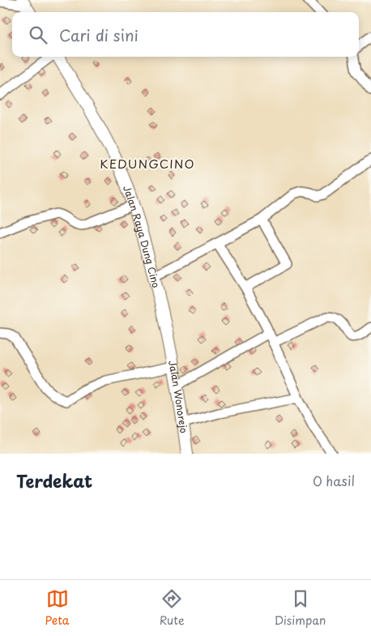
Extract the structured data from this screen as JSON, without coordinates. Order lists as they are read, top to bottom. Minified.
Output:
{"streets":{"street":["Jalan Raya Dung Cino","Jalan Wonorejo"]},"crossings":[["Jalan Raya Dung Cino","Jalan Wonorejo"]],"districts":["KEDUNGCINO"],"page":{"search":"Cari di sini","heading":["Terdekat","0 hasil"],"nav":["Peta","Rute","Disimpan"]}}
